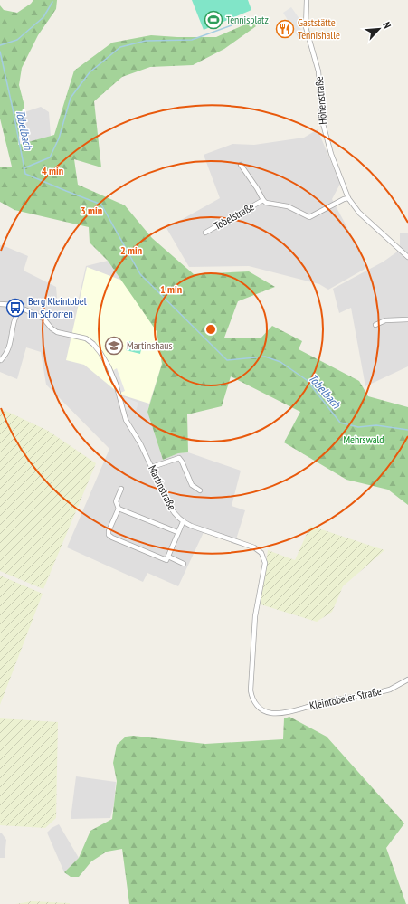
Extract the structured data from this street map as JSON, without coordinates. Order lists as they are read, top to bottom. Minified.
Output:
{"streets":{"street":["Höhenstraße","Tobelstraße","Martinstraße","Kleintobeler Straße"]},"crossings":[["Martinstraße","Kleintobeler Straße"]],"water":["Tobelbach"],"parks":["Mehrswald"],"places":{"sports":["Tennisplatz"],"restaurant":["Gaststätte Tennishalle"],"bus stop":["Berg Kleintobel Im Schorren"],"school or university":["Martinshaus"]},"north":"top right","rings":["4 min","3 min","2 min","1 min"]}
